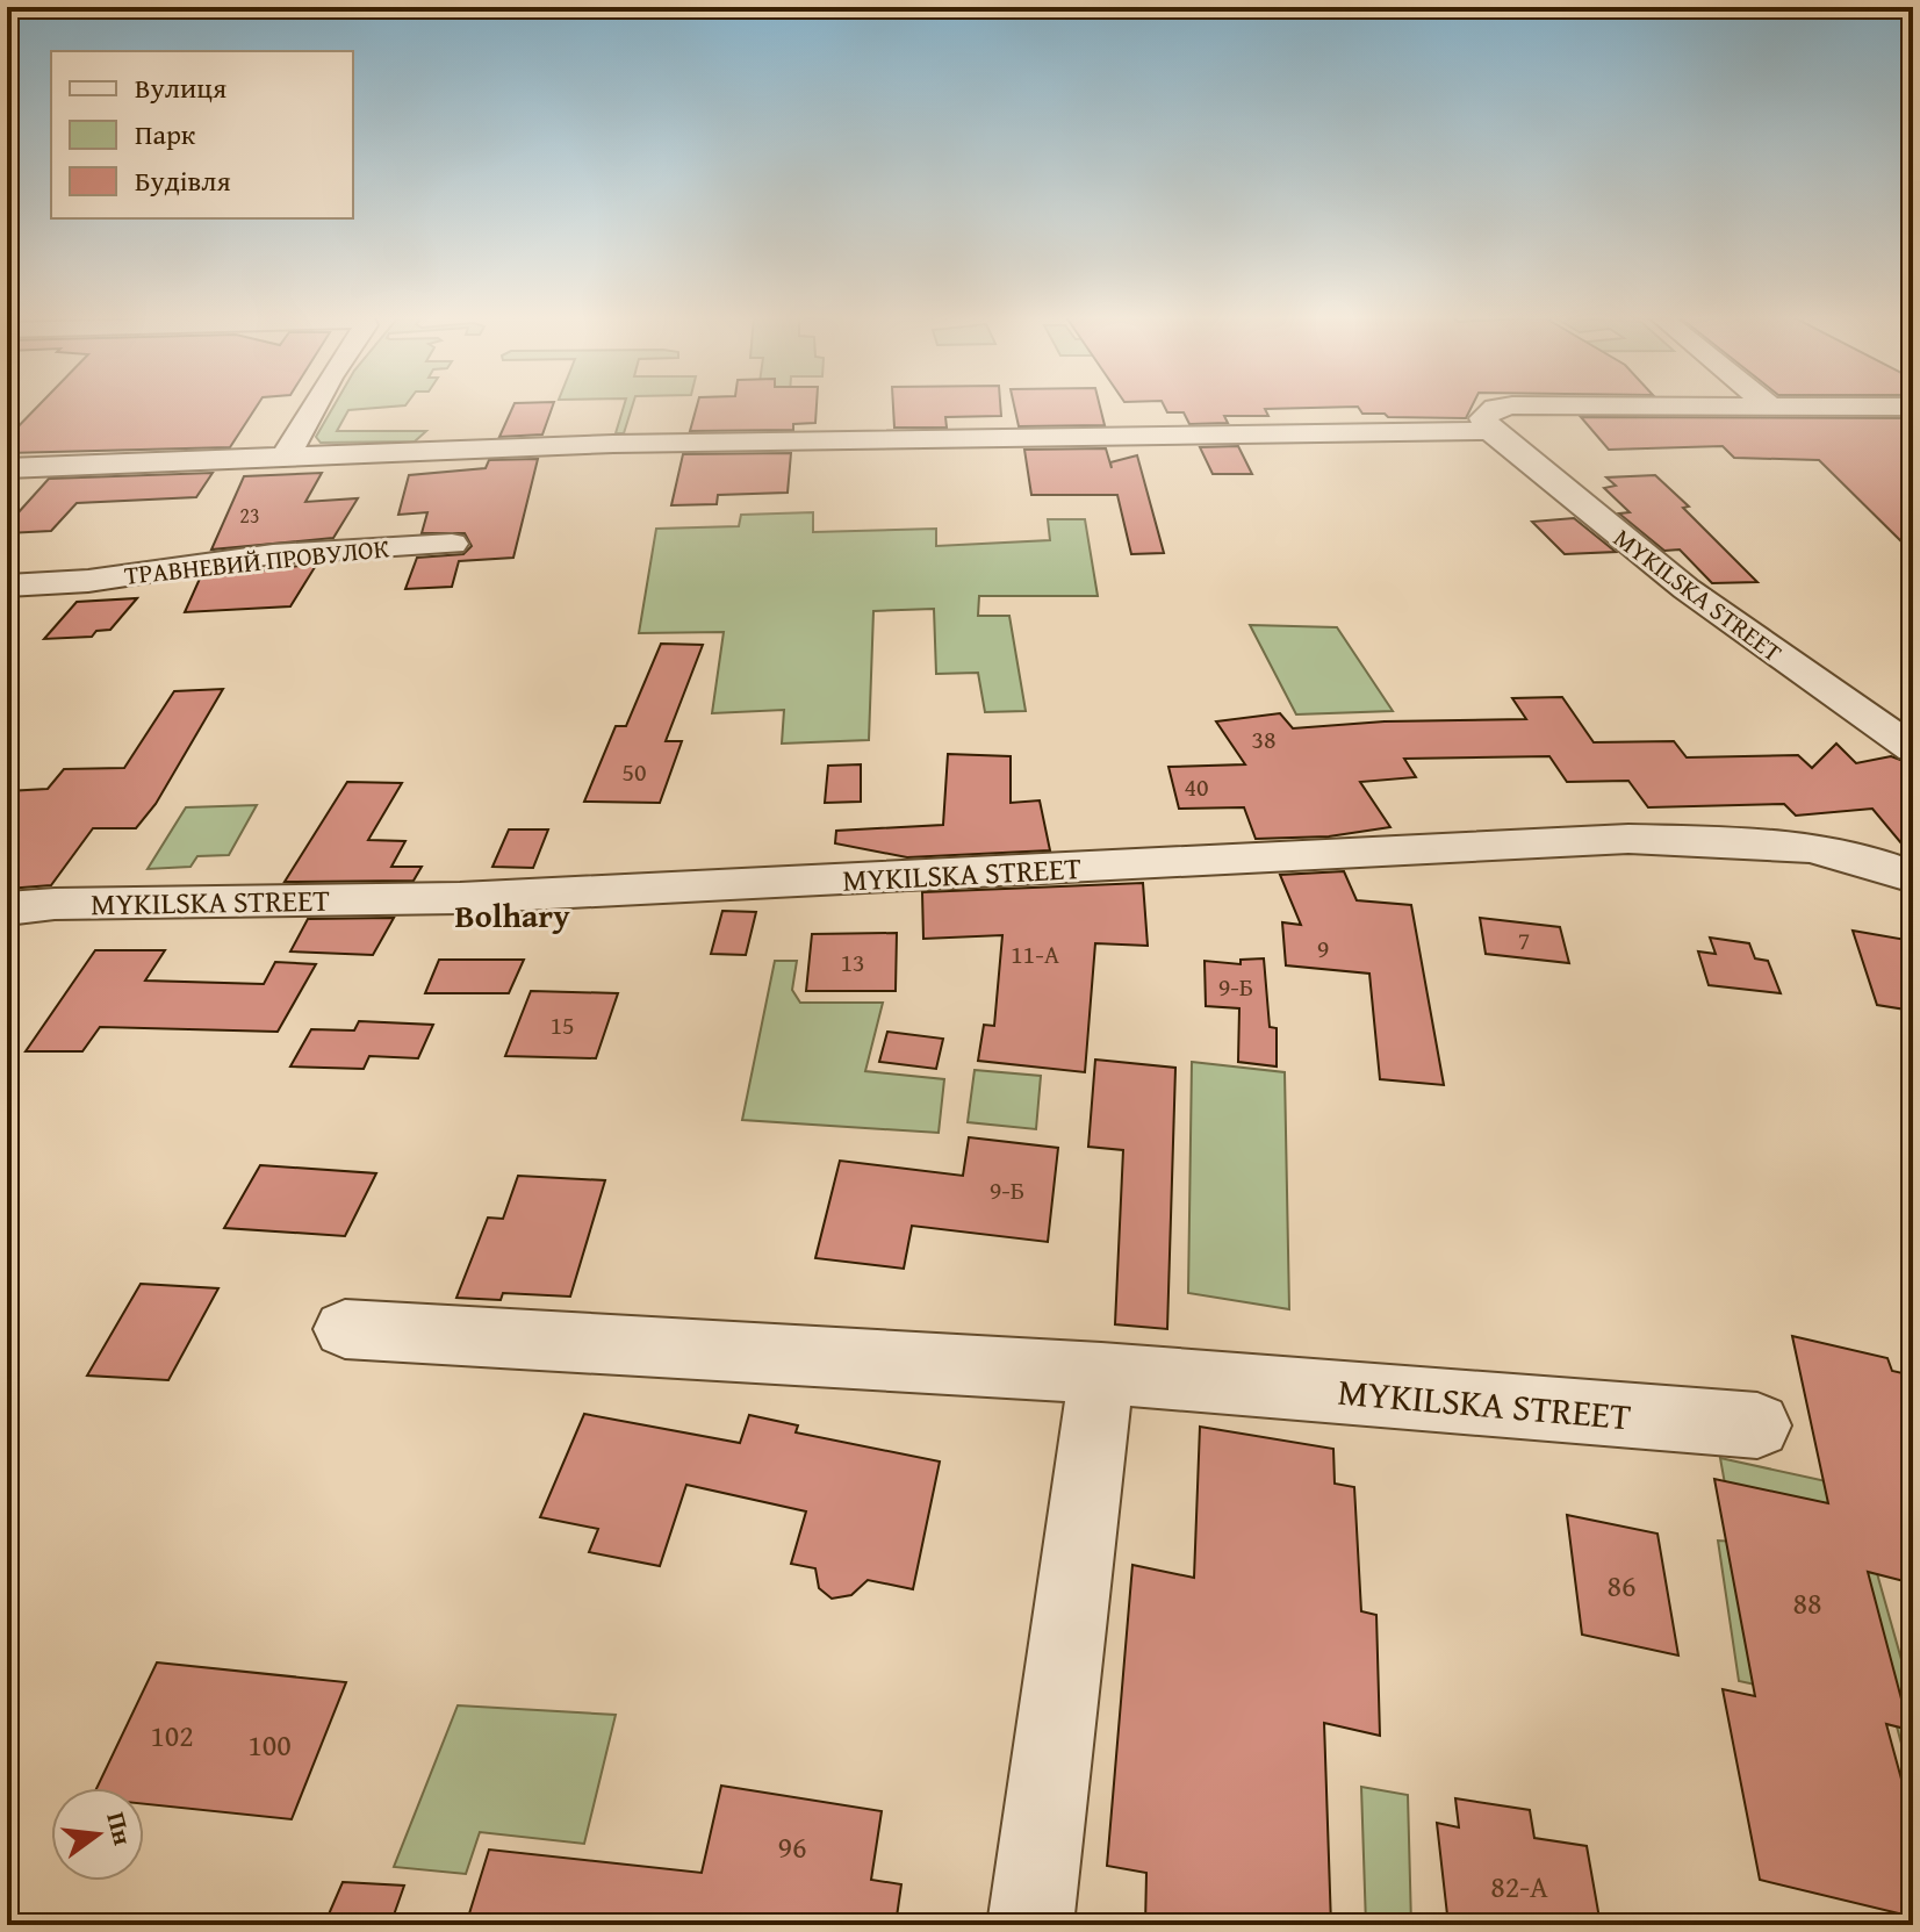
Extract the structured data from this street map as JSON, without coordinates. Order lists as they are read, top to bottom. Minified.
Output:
{"streets":{"street":["ТРАВНЕВИЙ ПРОВУЛОК","MYKILSKA STREET"]},"districts":["Bolhary"],"house_numbers":["23","38","50","40","7","9","11-А","13","9-Б","15","9-Б","86","88","102","100","96","82-А"],"legend":["Вулиця","Парк","Будівля"],"north":"right"}
